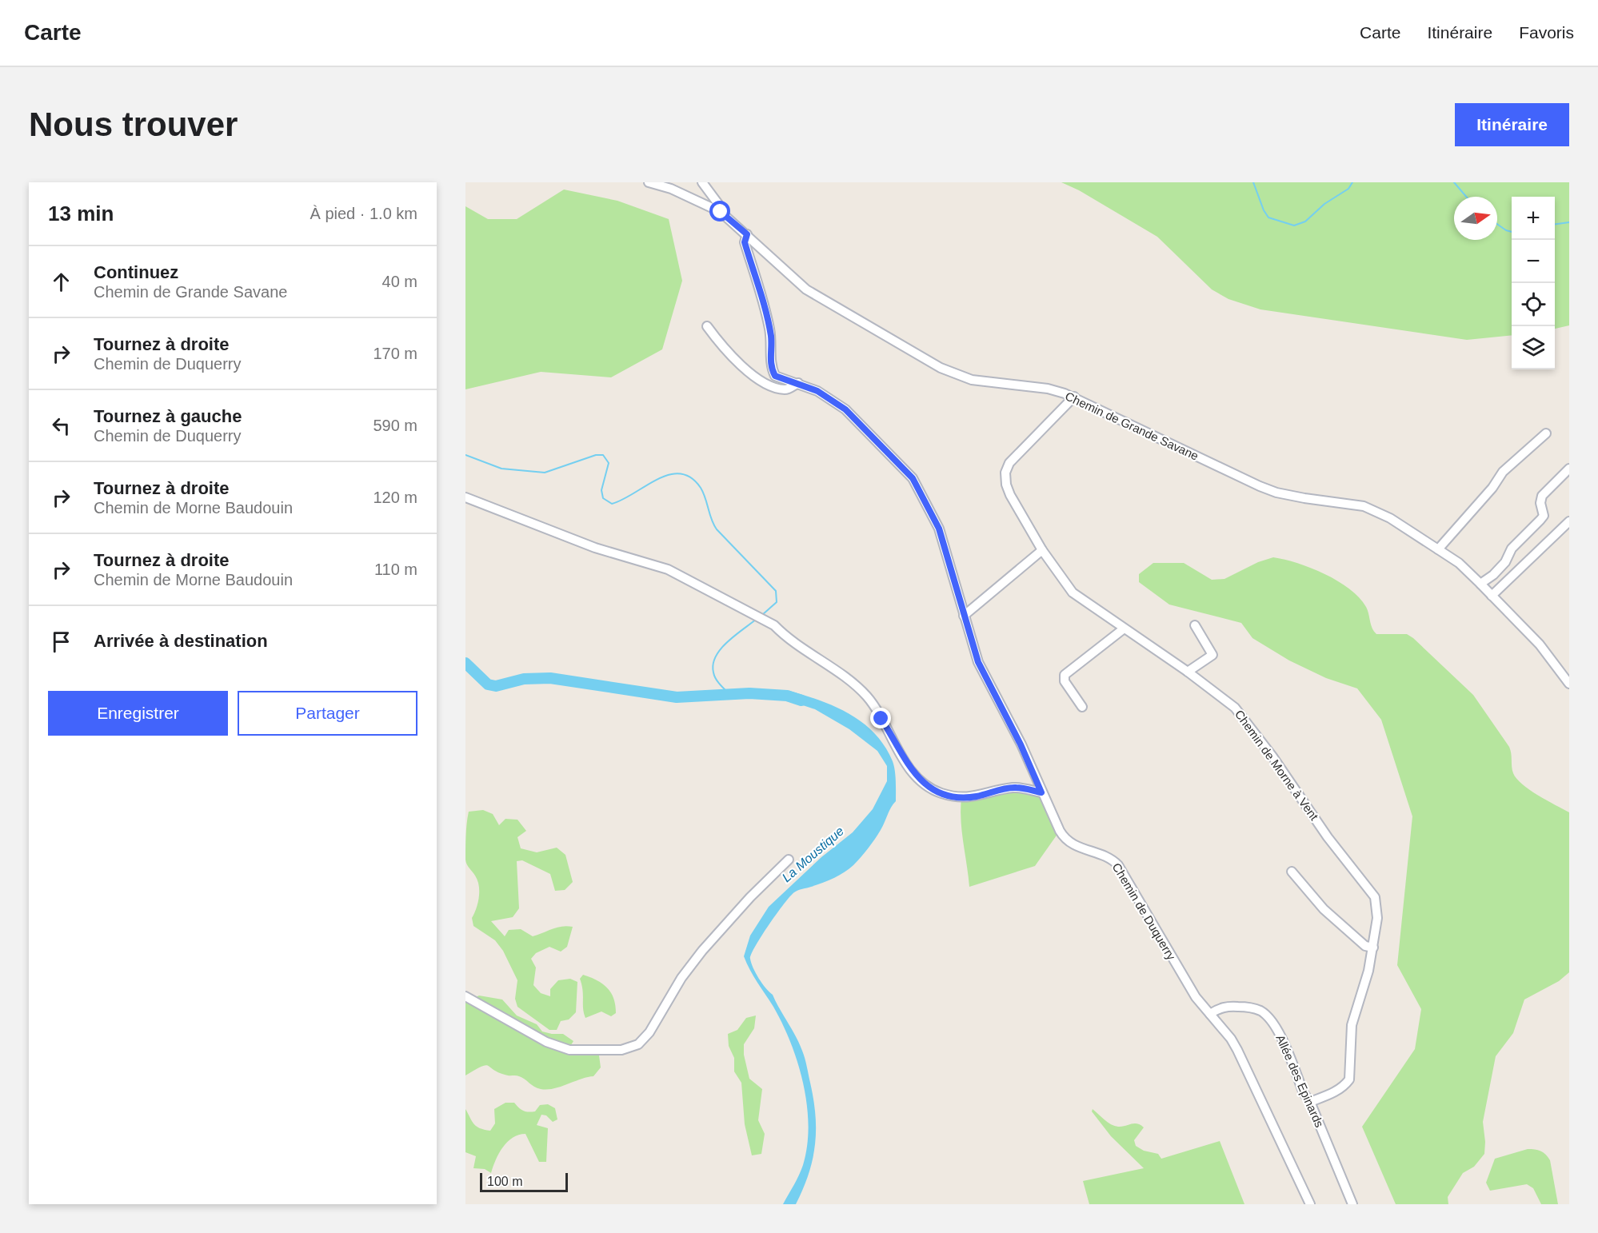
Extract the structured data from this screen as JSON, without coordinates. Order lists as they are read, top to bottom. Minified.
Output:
{"streets":{"street":["Chemin de Grande Savane","Chemin de Morne à Vent","Chemin de Duquerry","Allée des Epinards"]},"crossings":[["Chemin de Grande Savane","Chemin de Morne à Vent"],["Chemin de Grande Savane","Chemin de Duquerry"],["Chemin de Morne à Vent","Allée des Epinards"],["Chemin de Duquerry","Allée des Epinards"]],"water":["La Moustique"],"scale_bar":"100 m","north":"right","page":{"header":"Carte","nav":["Carte","Itinéraire","Favoris"],"buttons":["Itinéraire",["Enregistrer","Partager"]],"title":"Nous trouver","heading":["13 min","À pied · 1.0 km"],"map_buttons":["+","−"],"list":[["Continuez","Chemin de Grande Savane","40 m"],["Tournez à droite","Chemin de Duquerry","170 m"],["Tournez à gauche","Chemin de Duquerry","590 m"],["Tournez à droite","Chemin de Morne Baudouin","120 m"],["Tournez à droite","Chemin de Morne Baudouin","110 m"],"Arrivée à destination"],"scale":"100 m"}}
